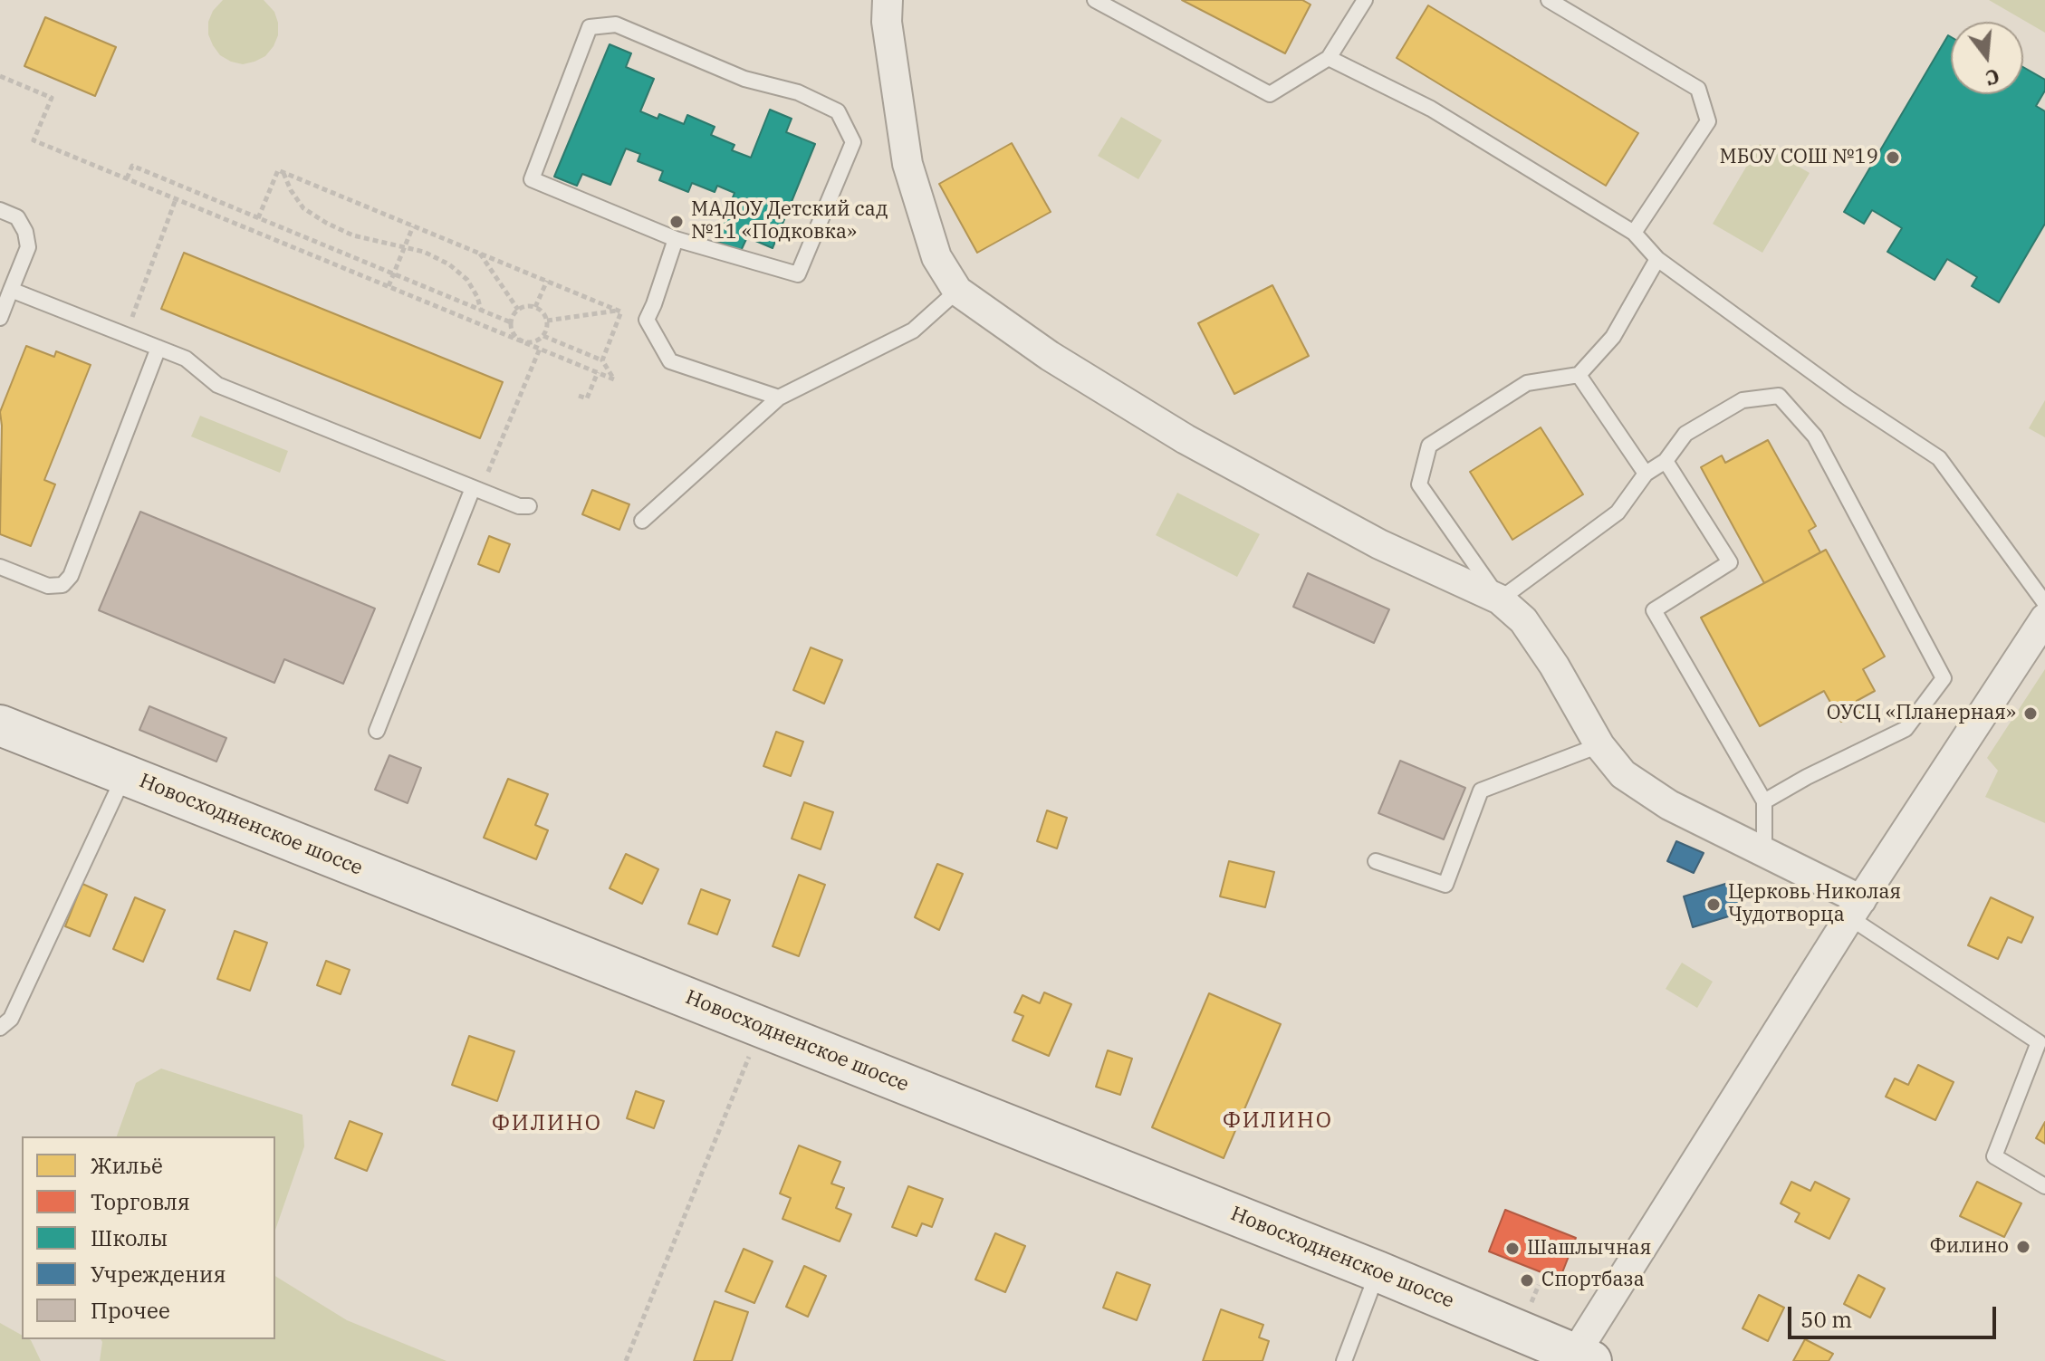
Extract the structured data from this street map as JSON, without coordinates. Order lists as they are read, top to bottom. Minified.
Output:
{"streets":{"main road":["Новосходненское шоссе"]},"districts":["ФИЛИНО","ФИЛИНО"],"places":["МБОУ СОШ №19","МАДОУ Детский сад №11 «Подковка»","ОУСЦ «Планерная»","Церковь Николая Чудотворца","Филино","Шашлычная","Спортбаза"],"legend":["Жильё","Торговля","Школы","Учреждения","Прочее"],"scale_bar":"50 m","north":"bottom"}
